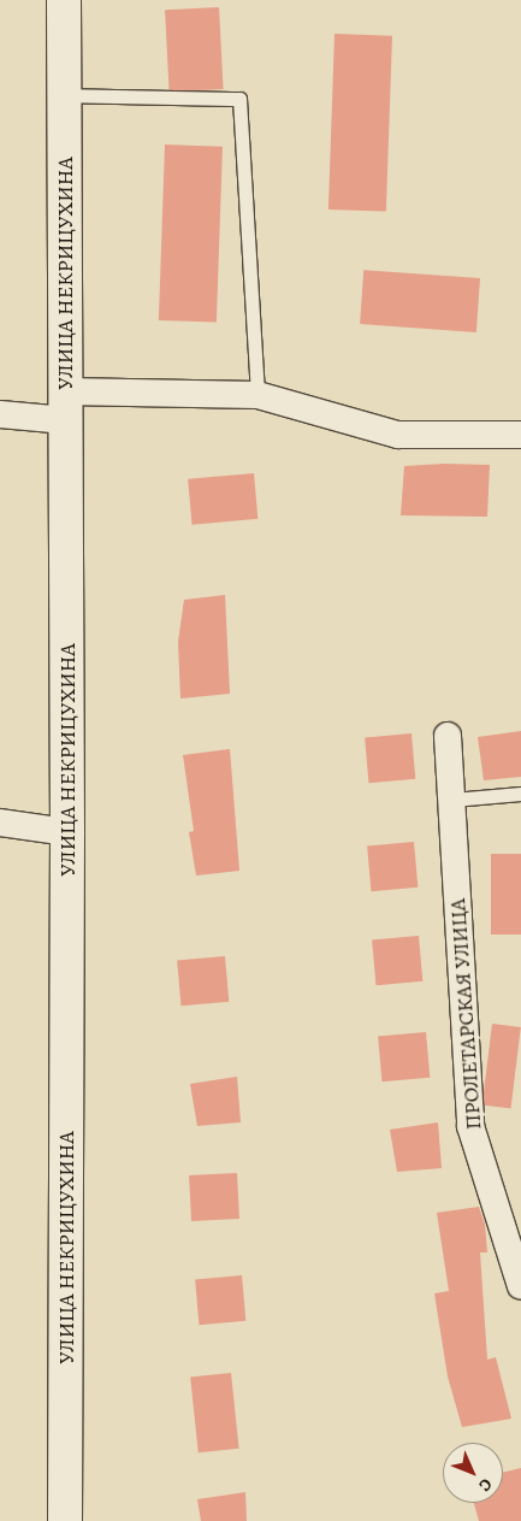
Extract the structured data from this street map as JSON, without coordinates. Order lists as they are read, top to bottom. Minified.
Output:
{"streets":{"street":["УЛИЦА НЕКРИЦУХИНА","ПРОЛЕТАРСКАЯ УЛИЦА"]},"north":"bottom right"}
